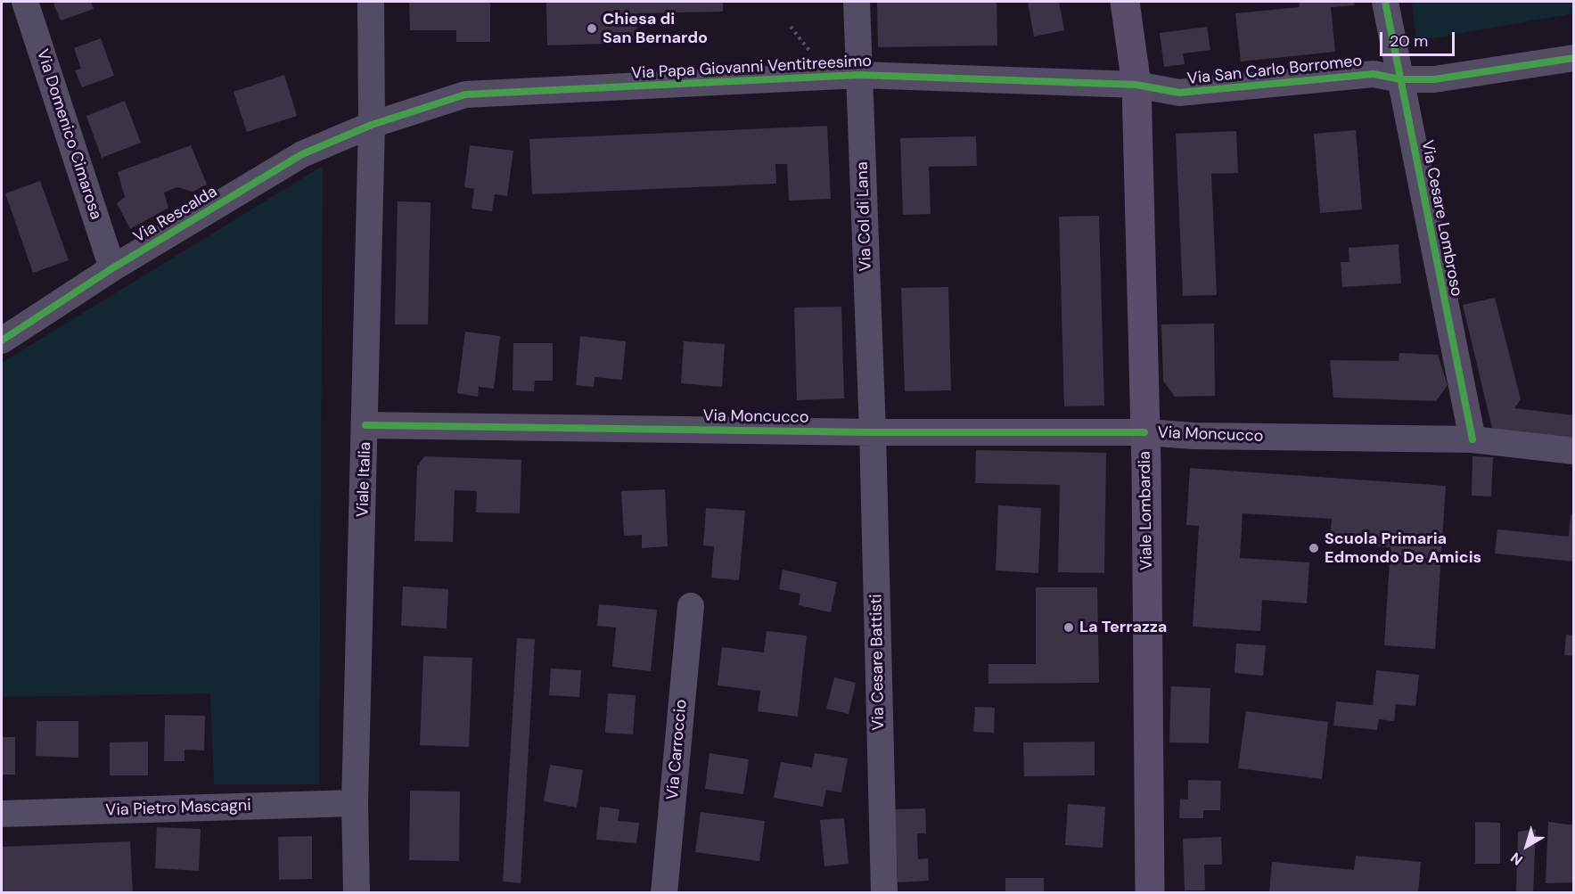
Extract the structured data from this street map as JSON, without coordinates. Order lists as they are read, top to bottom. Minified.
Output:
{"streets":{"street":["Via Papa Giovanni Ventitreesimo","Via San Carlo Borromeo","Via Domenico Cimarosa","Via Rescalda","Via Col di Lana","Via Cesare Lombroso","Via Moncucco","Viale Italia","Viale Lombardia","Via Cesare Battisti","Via Carroccio","Via Pietro Mascagni"]},"crossings":[["Via Papa Giovanni Ventitreesimo","Via San Carlo Borromeo"],["Via Papa Giovanni Ventitreesimo","Via Rescalda"],["Via Papa Giovanni Ventitreesimo","Via Col di Lana"],["Via Papa Giovanni Ventitreesimo","Viale Italia"],["Via Papa Giovanni Ventitreesimo","Viale Lombardia"],["Via San Carlo Borromeo","Via Cesare Lombroso"],["Via San Carlo Borromeo","Viale Lombardia"],["Via Domenico Cimarosa","Via Rescalda"],["Via Rescalda","Viale Italia"],["Via Col di Lana","Via Moncucco"],["Via Col di Lana","Via Cesare Battisti"],["Via Cesare Lombroso","Via Moncucco"],["Via Moncucco","Viale Italia"],["Via Moncucco","Viale Lombardia"],["Via Moncucco","Via Cesare Battisti"],["Viale Italia","Via Pietro Mascagni"]],"places":["Chiesa di San Bernardo","Scuola Primaria Edmondo De Amicis","La Terrazza"],"scale_bar":"20 m","north":"bottom left"}
